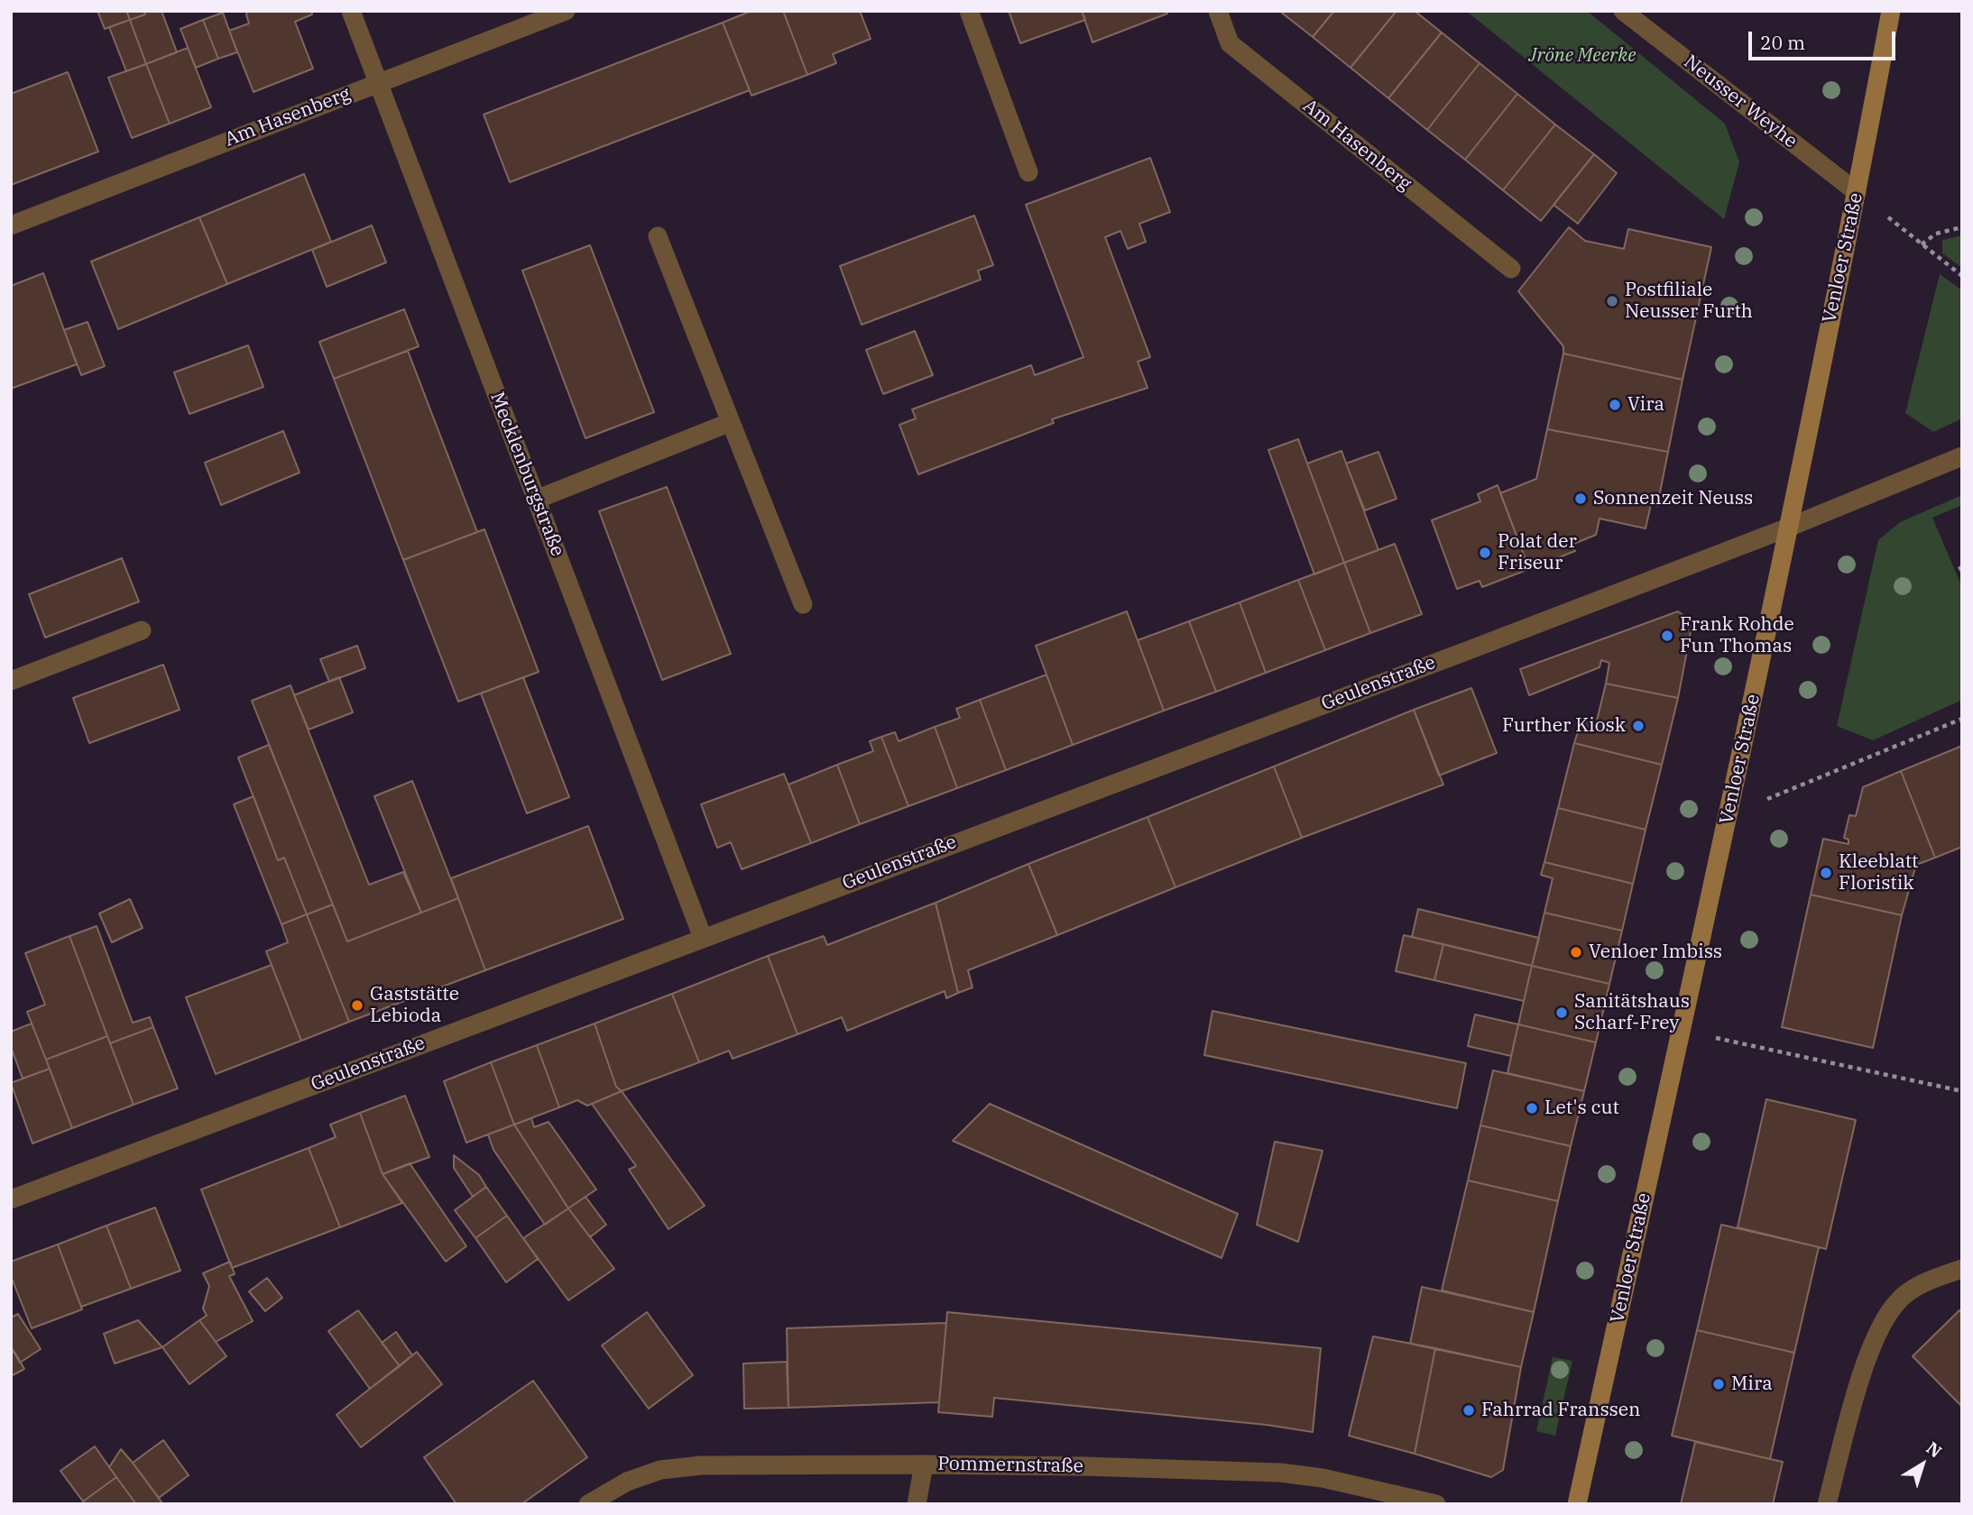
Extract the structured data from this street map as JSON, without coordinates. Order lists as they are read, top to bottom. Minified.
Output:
{"streets":{"main road":["Venloer Straße"],"street":["Neusser Weyhe","Am Hasenberg","Mecklenburgstraße","Geulenstraße","Pommernstraße"]},"crossings":[["Neusser Weyhe","Venloer Straße"],["Am Hasenberg","Mecklenburgstraße"],["Venloer Straße","Geulenstraße"],["Mecklenburgstraße","Geulenstraße"]],"parks":["Jröne Meerke"],"places":["Postfiliale Neusser Furth","Vira","Sonnenzeit Neuss","Polat der Friseur","Frank Rohde Fun Thomas","Further Kiosk","Kleeblatt Floristik","Venloer Imbiss","Gaststätte Lebioda","Sanitätshaus Scharf-Frey","Let's cut","Mira","Fahrrad Franssen"],"scale_bar":"20 m","north":"top right"}
